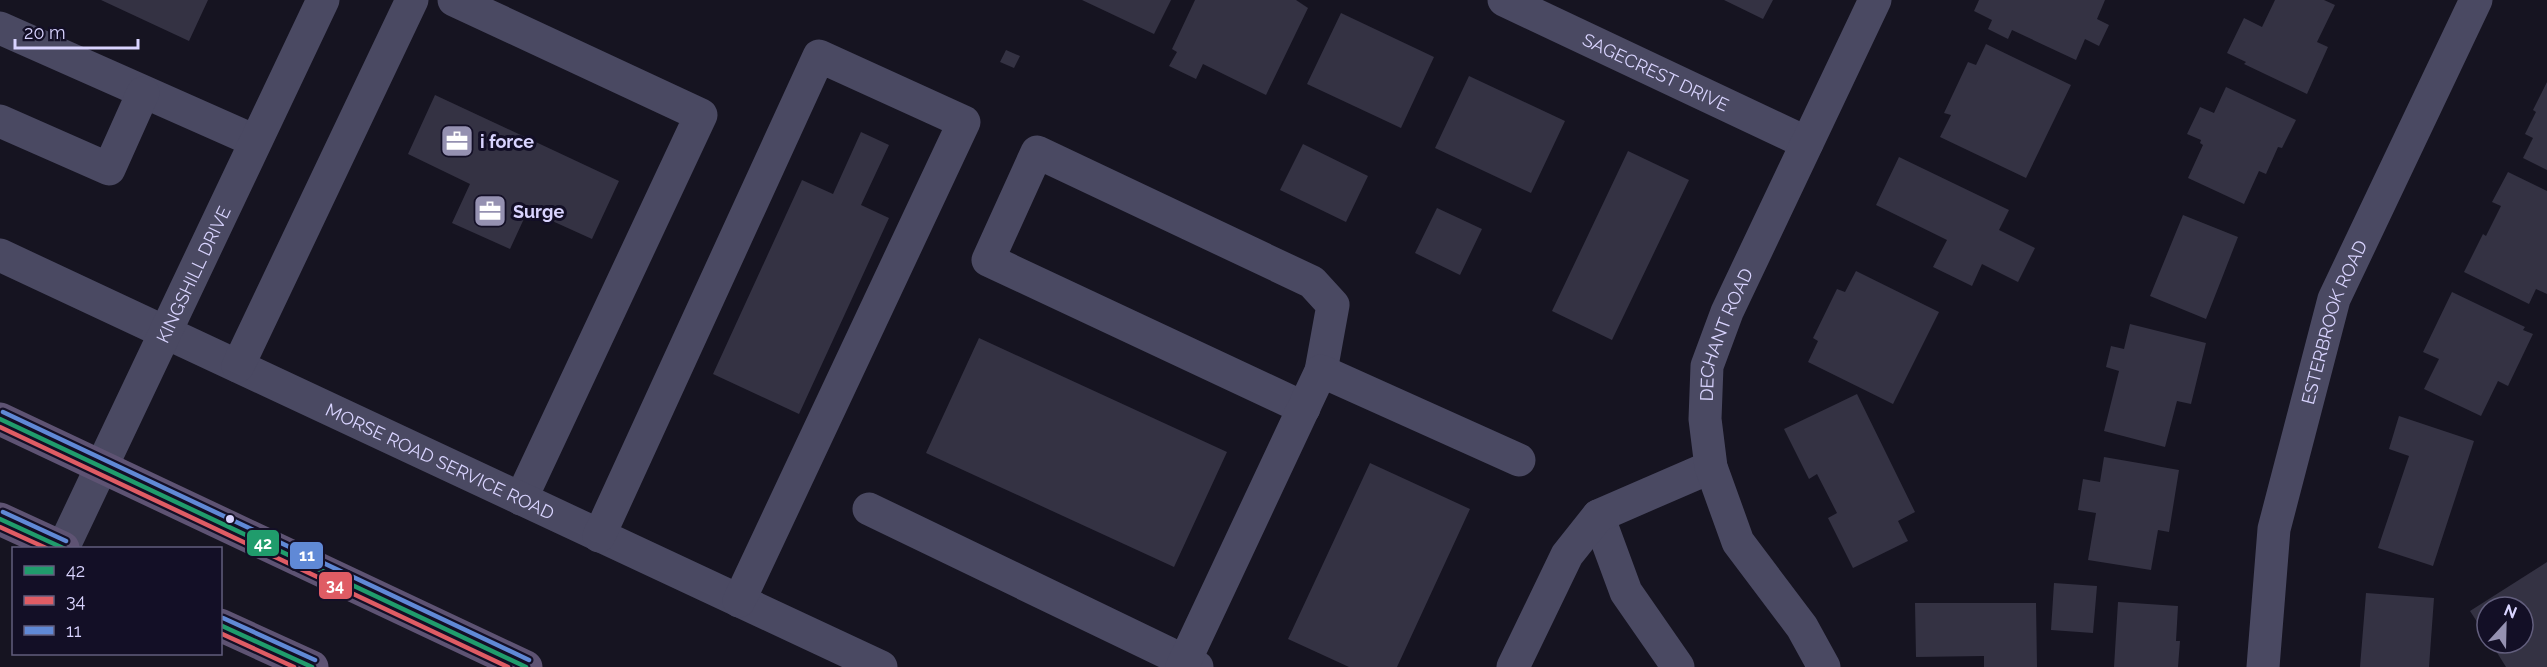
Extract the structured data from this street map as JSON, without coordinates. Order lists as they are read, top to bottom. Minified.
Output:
{"streets":{"street":["SAGECREST DRIVE","KINGSHILL DRIVE","ESTERBROOK ROAD","DECHANT ROAD","MORSE ROAD SERVICE ROAD"]},"crossings":[["SAGECREST DRIVE","DECHANT ROAD"],["KINGSHILL DRIVE","MORSE ROAD SERVICE ROAD"]],"places":{"office":["i force","Surge"]},"lines":["transit line 11","transit line 42","transit line 34"],"legend":["42","34","11"],"scale_bar":"20 m","north":"top"}
